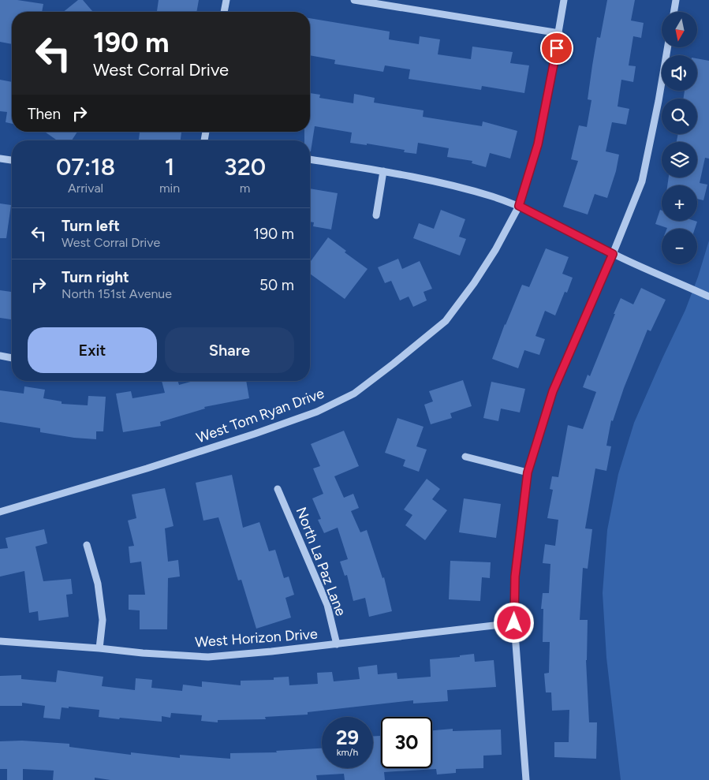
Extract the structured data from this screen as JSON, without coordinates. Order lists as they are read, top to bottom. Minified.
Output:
{"streets":{"street":["West Tom Ryan Drive","North La Paz Lane","West Horizon Drive"]},"crossings":[["North La Paz Lane","West Horizon Drive"]],"north":"bottom","page":{"map_buttons":["+","−"],"turn":["190 m","West Corral Drive"],"then":"Then","eta":["07:18","Arrival","1","min","320","m"],"list":[{"name":"Turn left","note":"West Corral Drive","value":"190 m"},{"name":"Turn right","note":"North 151st Avenue","value":"50 m"}],"buttons":["Exit","Share"],"speed":"29 km/h","limit":"30"}}
